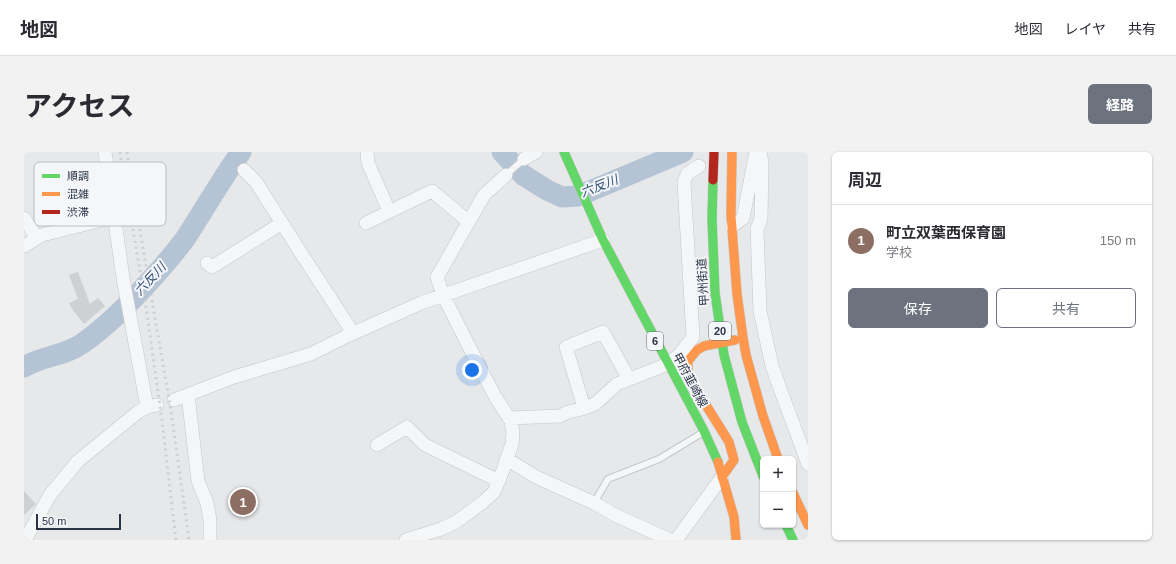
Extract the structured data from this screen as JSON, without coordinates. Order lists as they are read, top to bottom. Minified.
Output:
{"streets":{"main road":["甲州街道","20","6","甲府韮崎線"]},"water":["六反川"],"legend":["順調","混雑","渋滞"],"scale_bar":"50 m","page":{"header":"地図","nav":["地図","レイヤ","共有"],"title":"アクセス","buttons":["経路",["保存","共有"]],"heading":"周辺","list":[{"mark":"1","name":"町立双葉西保育園","note":"学校","value":"150 m"}],"map_buttons":["+","−"],"pins":"1","scale":"50 m"}}
